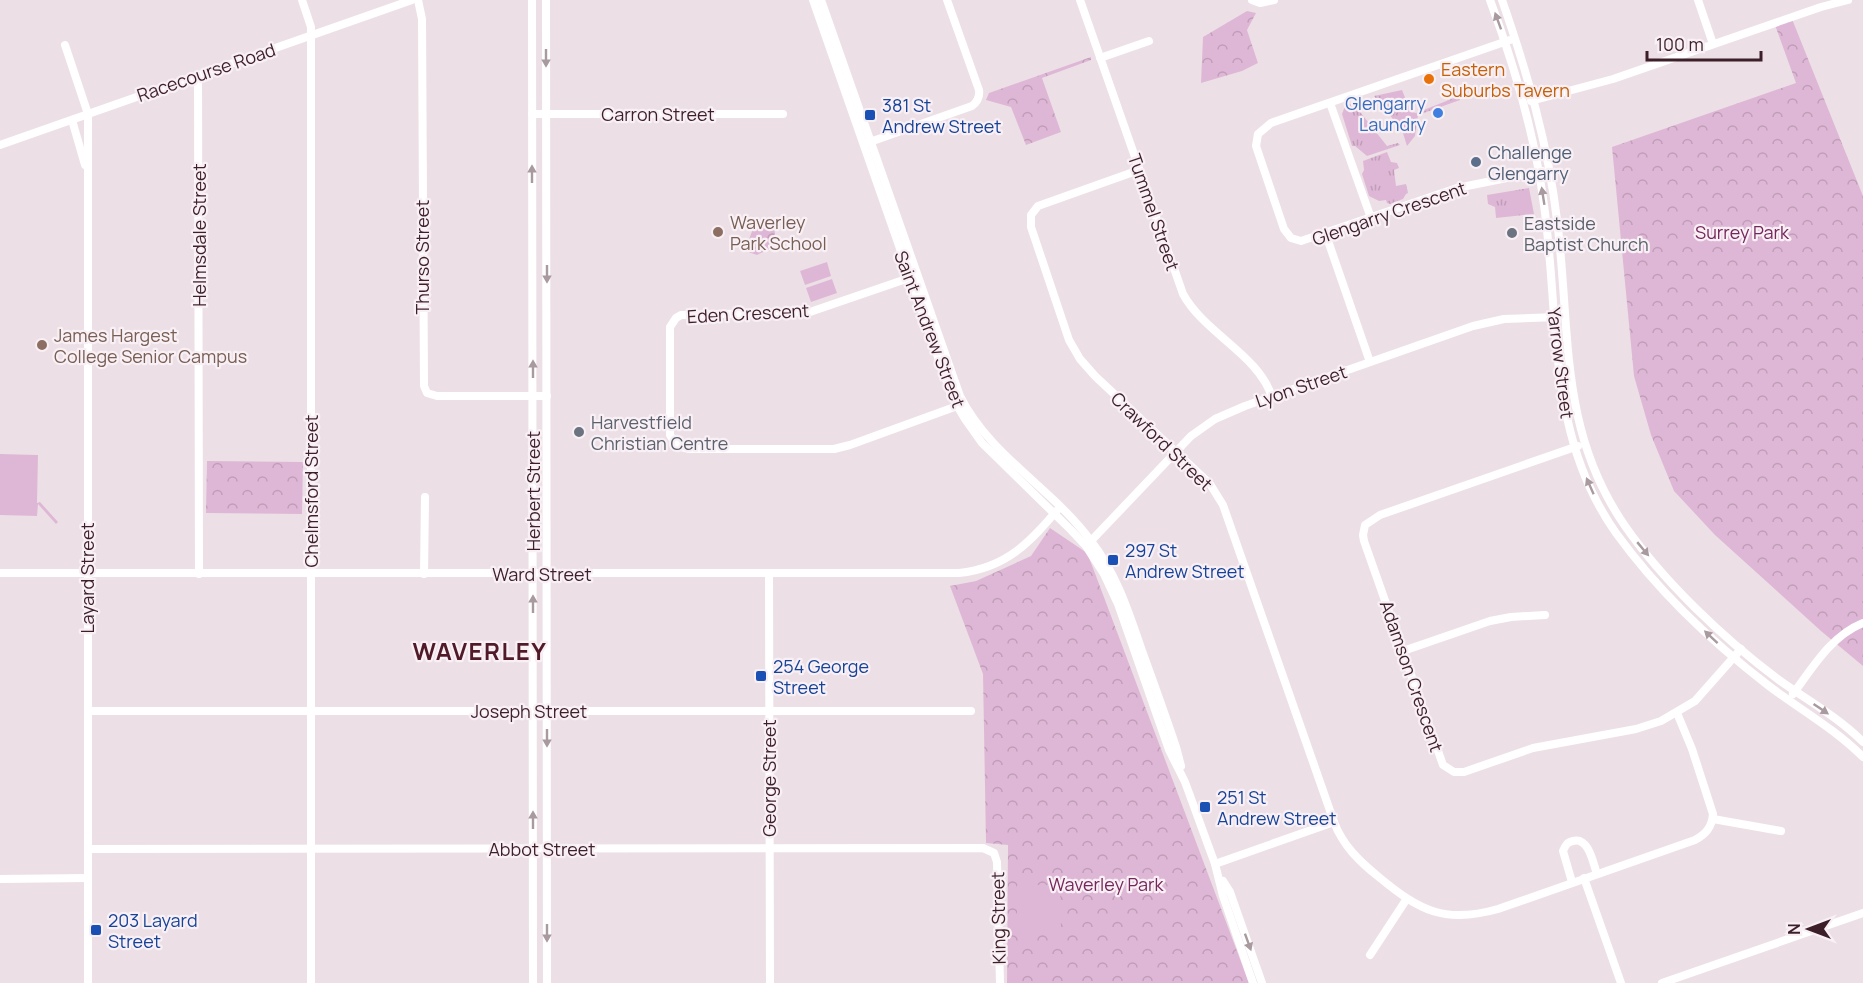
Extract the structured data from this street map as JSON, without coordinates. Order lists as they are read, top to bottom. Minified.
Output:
{"streets":{"street":["Racecourse Road","Carron Street","Tummel Street","Glengarry Crescent","Helmsdale Street","Thurso Street","Eden Crescent","Saint Andrew Street","Yarrow Street","Lyon Street","Crawford Street","Chelmsford Street","Herbert Street","Ward Street","Layard Street","Adamson Crescent","Joseph Street","George Street","Abbot Street","King Street"]},"crossings":[["Racecourse Road","Helmsdale Street"],["Racecourse Road","Chelmsford Street"],["Racecourse Road","Layard Street"],["Carron Street","Herbert Street"],["Tummel Street","Lyon Street"],["Tummel Street","Crawford Street"],["Glengarry Crescent","Yarrow Street"],["Helmsdale Street","Ward Street"],["Thurso Street","Herbert Street"],["Eden Crescent","Saint Andrew Street"],["Saint Andrew Street","Lyon Street"],["Saint Andrew Street","Ward Street"],["Yarrow Street","Lyon Street"],["Yarrow Street","Adamson Crescent"],["Lyon Street","Crawford Street"],["Chelmsford Street","Ward Street"],["Chelmsford Street","Joseph Street"],["Chelmsford Street","Abbot Street"],["Herbert Street","Ward Street"],["Herbert Street","Joseph Street"],["Herbert Street","Abbot Street"],["Ward Street","Layard Street"],["Ward Street","George Street"],["Layard Street","Joseph Street"],["Layard Street","Abbot Street"],["Joseph Street","George Street"],["George Street","Abbot Street"],["Abbot Street","King Street"]],"districts":["WAVERLEY"],"parks":["Surrey Park","Waverley Park"],"places":{"other":["Eastern Suburbs Tavern","Glengarry Laundry","Challenge Glengarry","Waverley Park School","Eastside Baptist Church","James Hargest College Senior Campus","Harvestfield Christian Centre"],"transit":["381 St Andrew Street","297 St Andrew Street","254 George Street","251 St Andrew Street","203 Layard Street"]},"scale_bar":"100 m","north":"left"}
